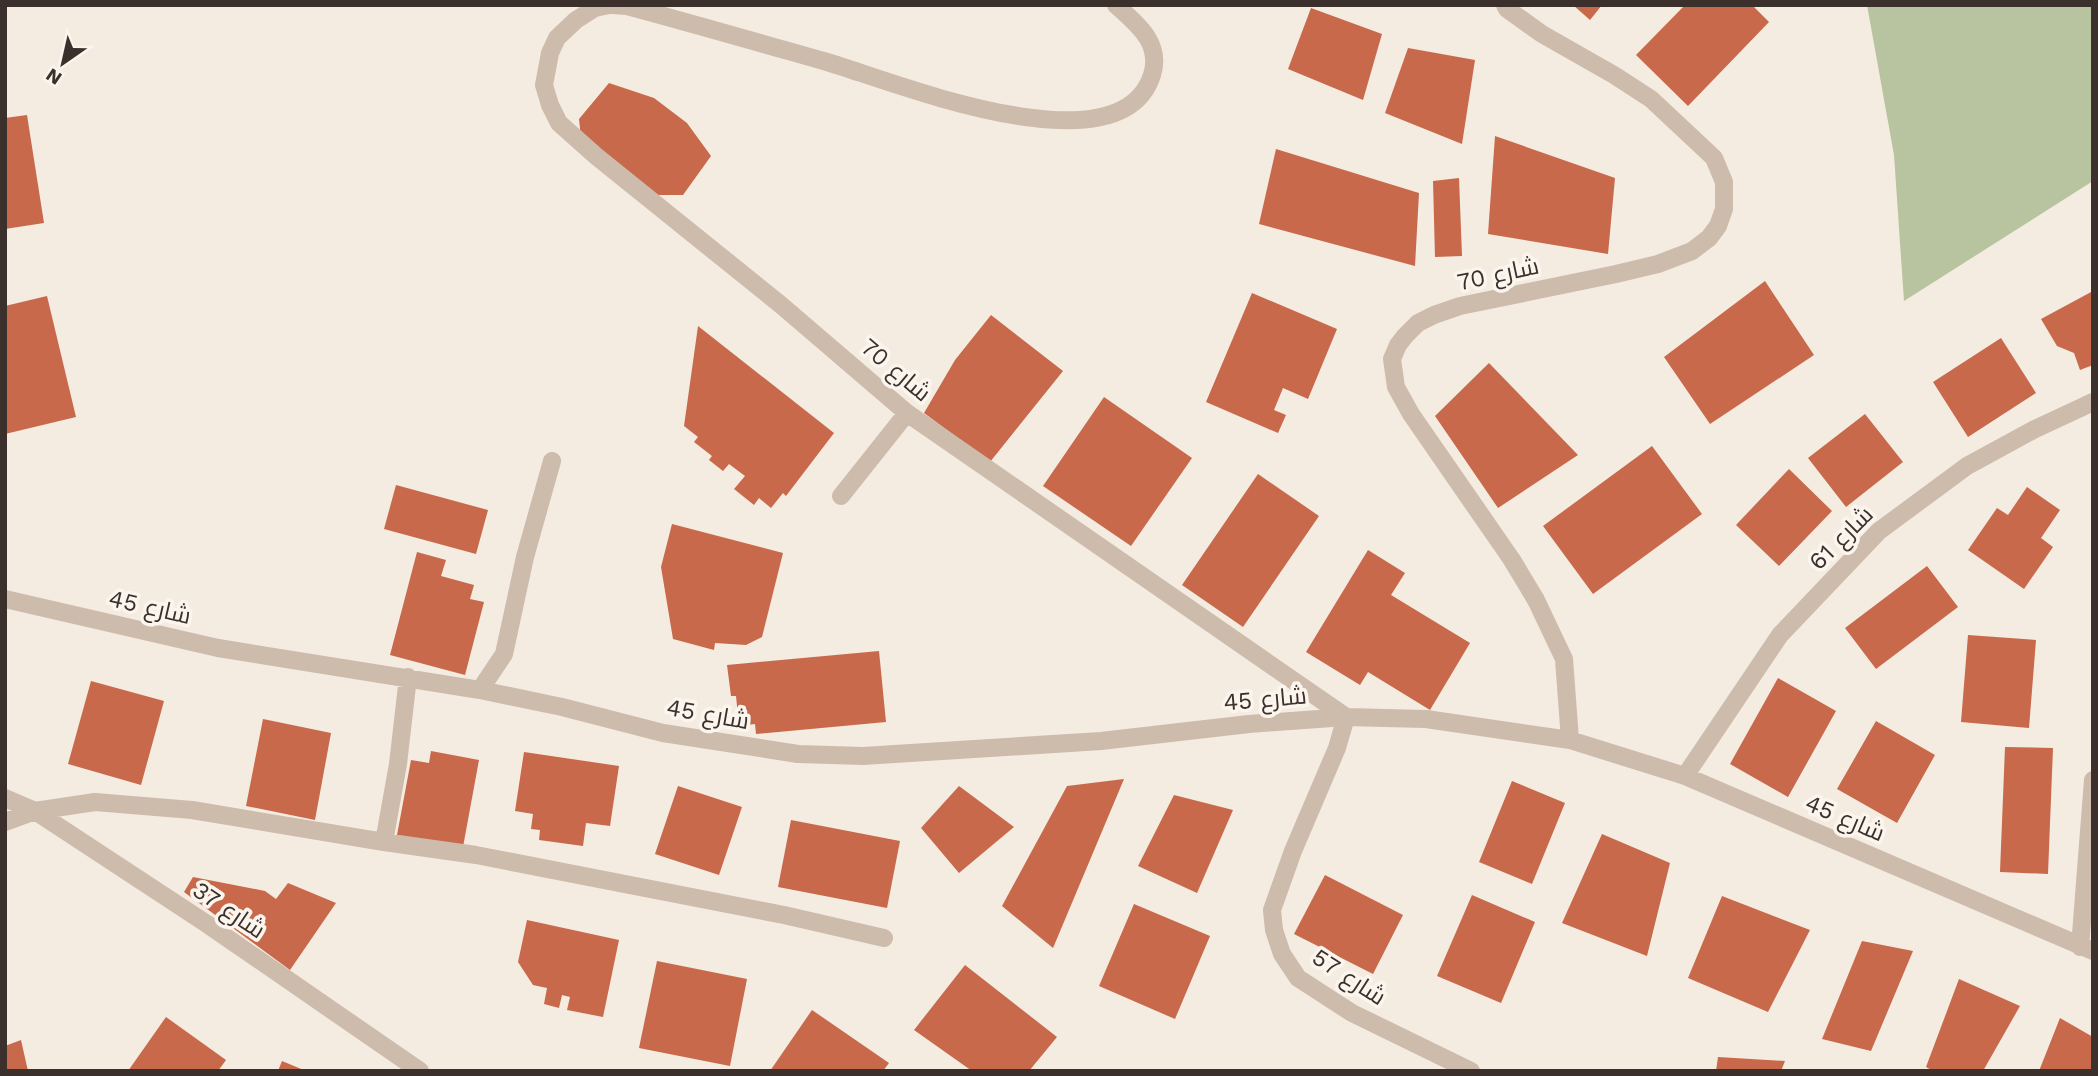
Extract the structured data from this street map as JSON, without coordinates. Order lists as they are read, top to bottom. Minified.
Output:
{"streets":{"street":["شارع 70","شارع 61","شارع 45","شارع 37","شارع 57"]},"crossings":[["شارع 70","شارع 45"],["شارع 70","شارع 57"],["شارع 61","شارع 45"],["شارع 45","شارع 57"]],"north":"bottom left"}
